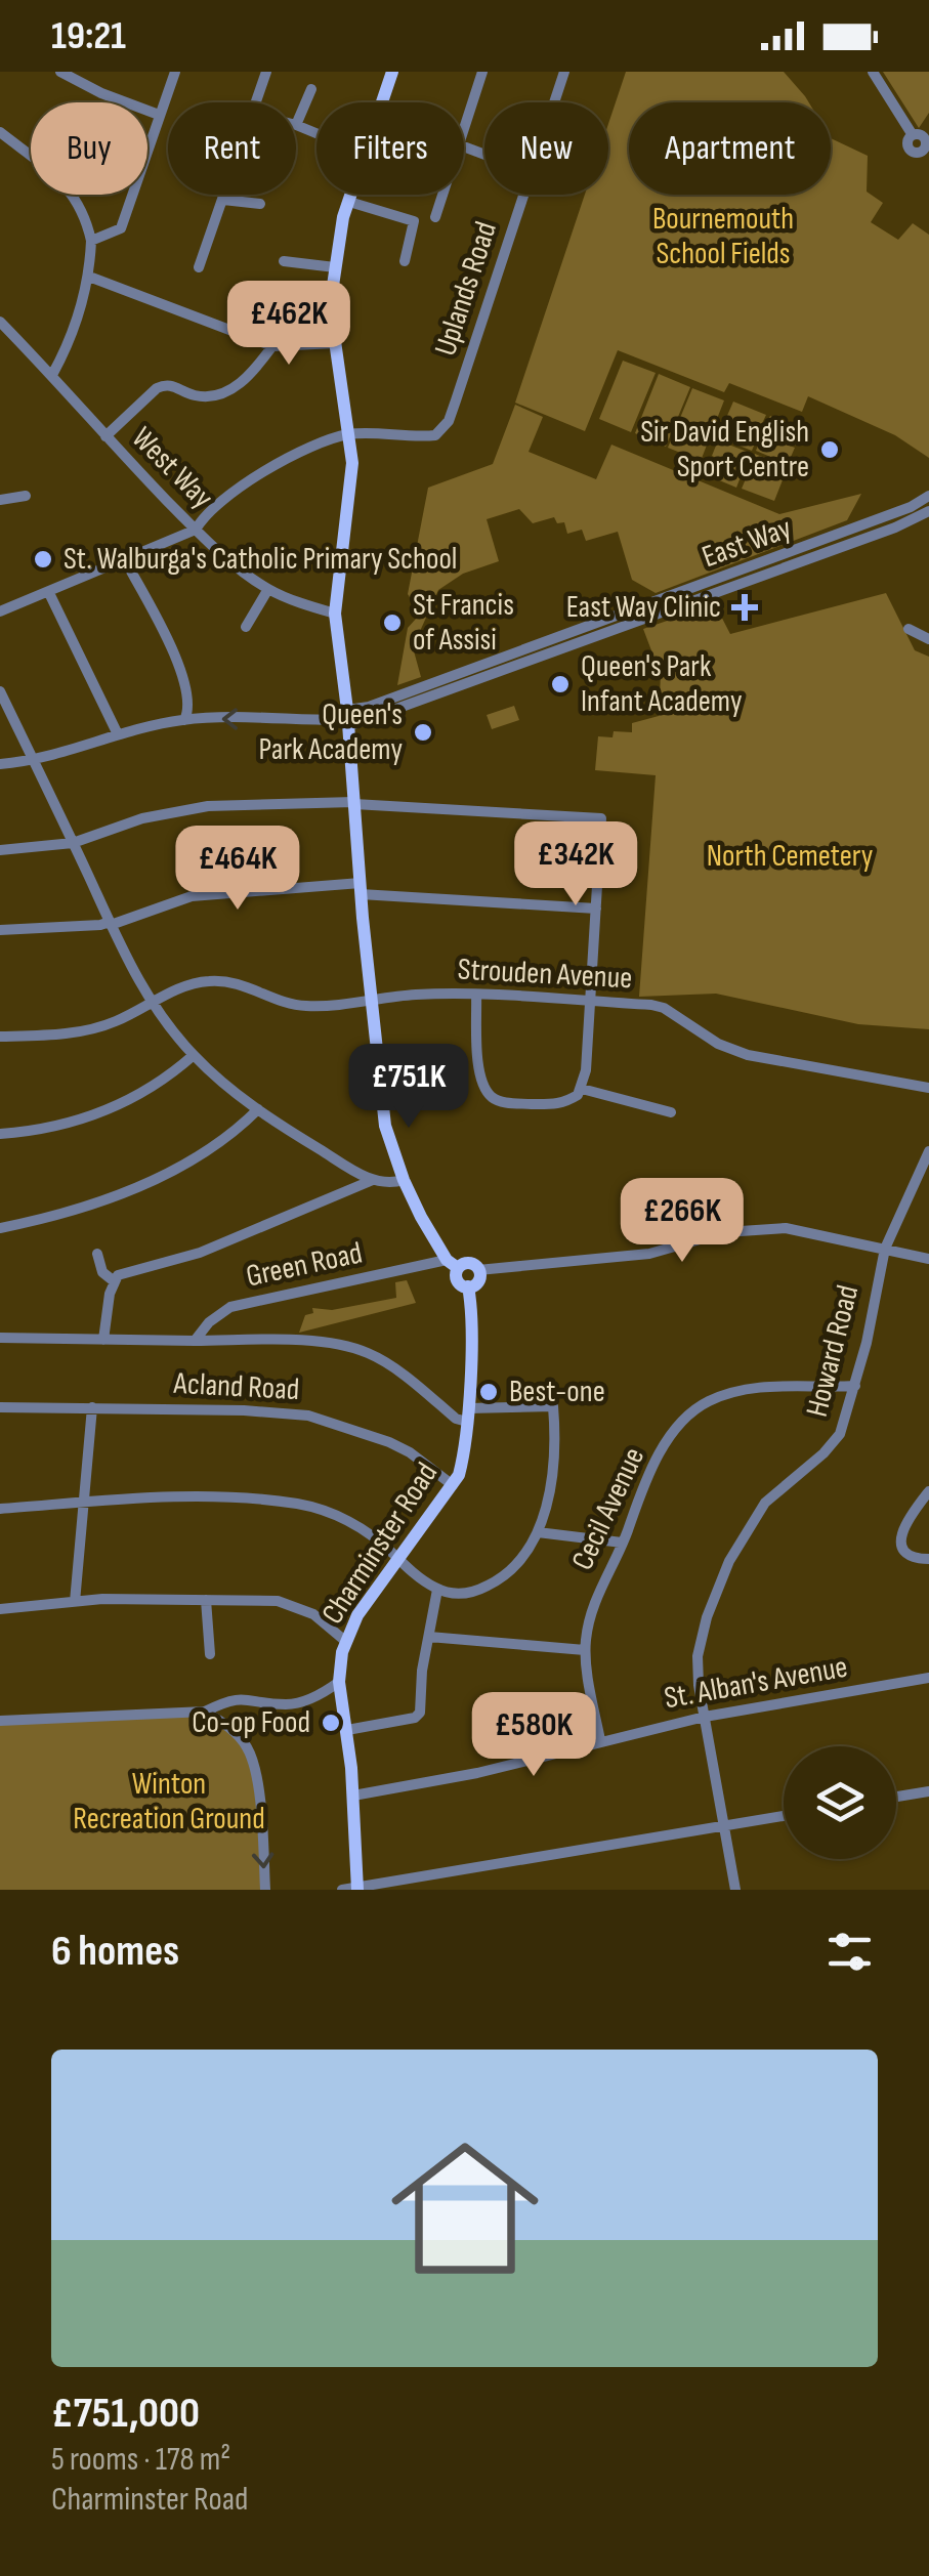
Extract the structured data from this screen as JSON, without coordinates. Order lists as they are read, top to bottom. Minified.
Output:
{"streets":{"main road":["Charminster Road"],"street":["Uplands Road","West Way","East Way","Strouden Avenue","Green Road","Howard Road","Acland Road","Cecil Avenue","St. Alban's Avenue"]},"crossings":[["Howard Road","Cecil Avenue"],["Howard Road","St. Alban's Avenue"],["Acland Road","Charminster Road"],["Cecil Avenue","St. Alban's Avenue"],["Charminster Road","St. Alban's Avenue"]],"parks":["Bournemouth School Fields","North Cemetery","Winton Recreation Ground"],"places":{"other":["Sir David English Sport Centre","St. Walburga's Catholic Primary School","St Francis of Assisi","Queen's Park Infant Academy","Queen's Park Academy","Best-one","Co-op Food"],"health":["East Way Clinic"]},"page":{"status":"19:21","chip":["Buy","Rent","Filters","New","Apartment"],"price":["£462K","£342K","£464K","£751K","£266K","£580K"],"heading":"6 homes","list":[{"name":"£751,000","note":"5 rooms · 178 m² · Charminster Road"}]}}
